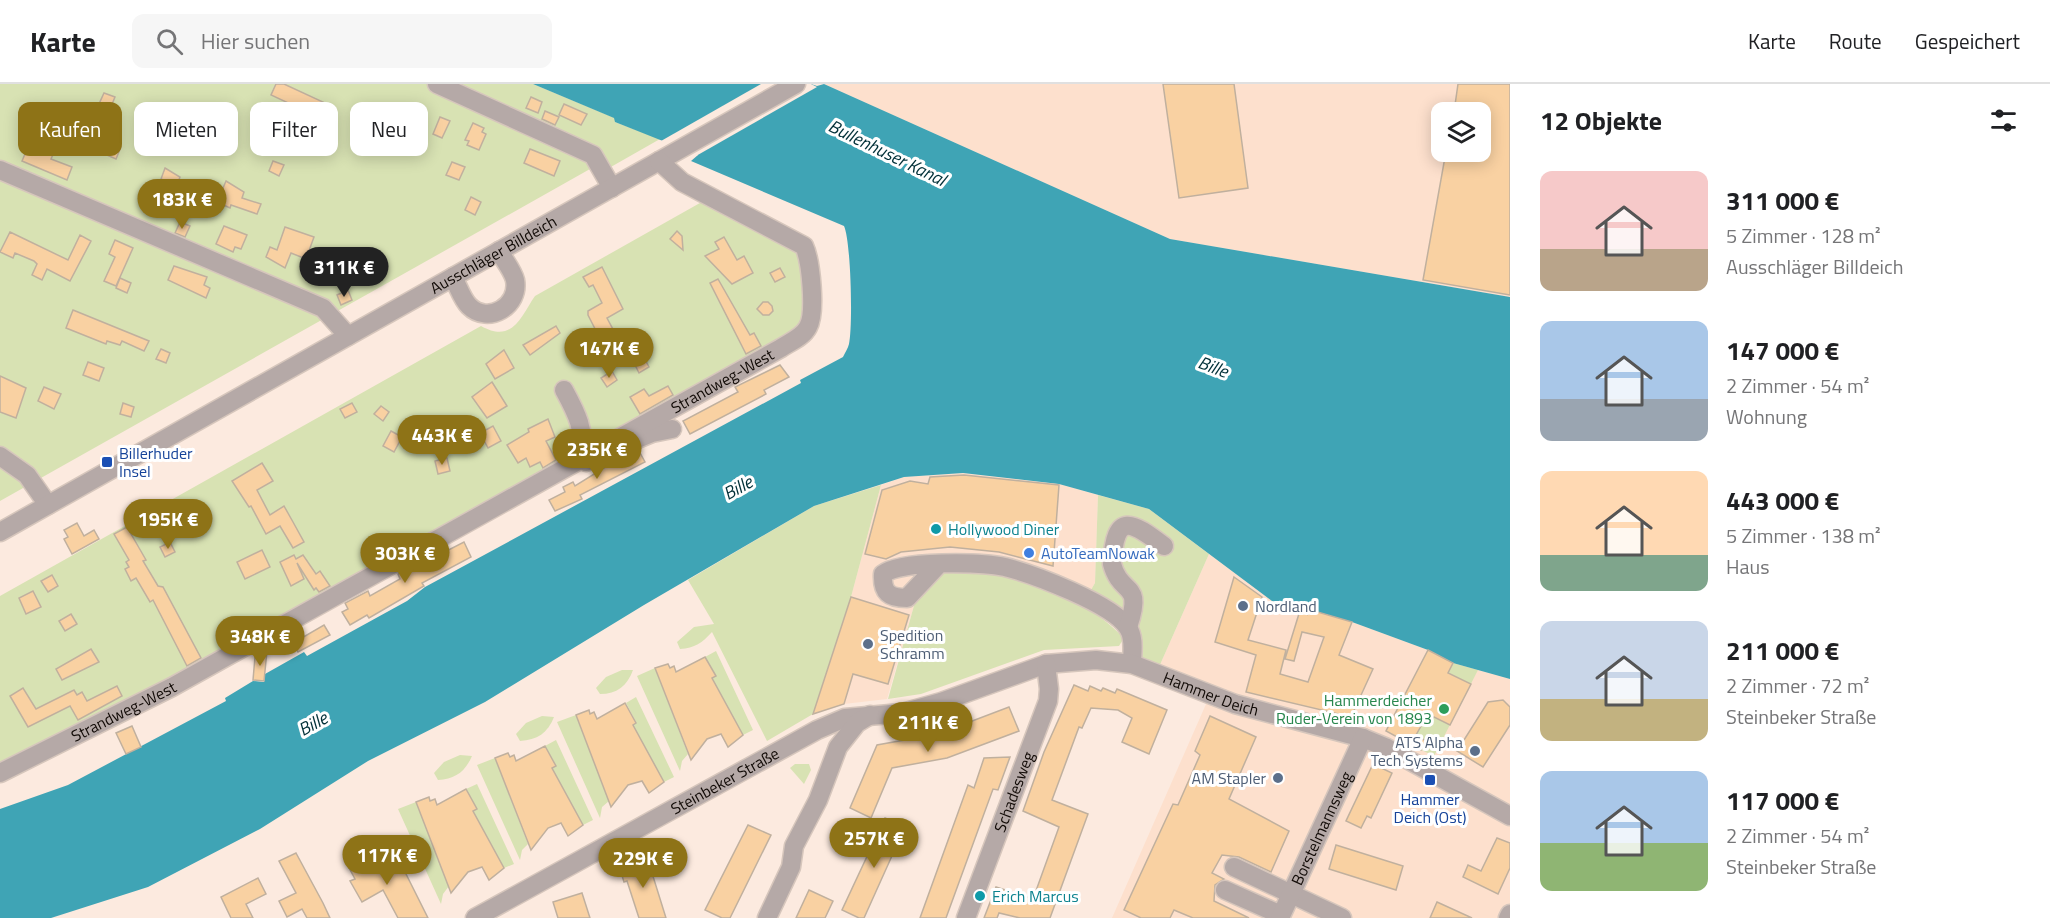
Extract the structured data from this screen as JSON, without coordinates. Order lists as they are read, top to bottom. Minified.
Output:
{"streets":{"street":["Ausschläger Billdeich","Strandweg-West","Hammer Deich","Steinbeker Straße","Schadesweg","Borstelmannsweg"]},"crossings":[["Ausschläger Billdeich","Strandweg-West"],["Hammer Deich","Steinbeker Straße"],["Hammer Deich","Borstelmannsweg"],["Steinbeker Straße","Schadesweg"]],"water":["Bullenhuser Kanal","Bille"],"places":{"transit":["Billerhuder Insel","Hammer Deich (Ost)"],"other":["Hollywood Diner","AutoTeamNowak","Nordland","Spedition Schramm","Hammerdeicher Ruder-Verein von 1893","ATS Alpha Tech Systems","AM Stapler","Erich Marcus"]},"page":{"header":"Karte","search":"Hier suchen","nav":["Karte","Route","Gespeichert"],"heading":"12 Objekte","chip":["Kaufen","Mieten","Filter","Neu"],"list":[{"name":"311 000 €","note":"5 Zimmer · 128 m² · Ausschläger Billdeich"},{"name":"147 000 €","note":"2 Zimmer · 54 m² · Wohnung"},{"name":"443 000 €","note":"5 Zimmer · 138 m² · Haus"},{"name":"211 000 €","note":"2 Zimmer · 72 m² · Steinbeker Straße"},{"name":"117 000 €","note":"2 Zimmer · 54 m² · Steinbeker Straße"}],"price":["183K €","311K €","147K €","443K €","235K €","195K €","303K €","348K €","211K €","257K €","117K €","229K €"]}}
